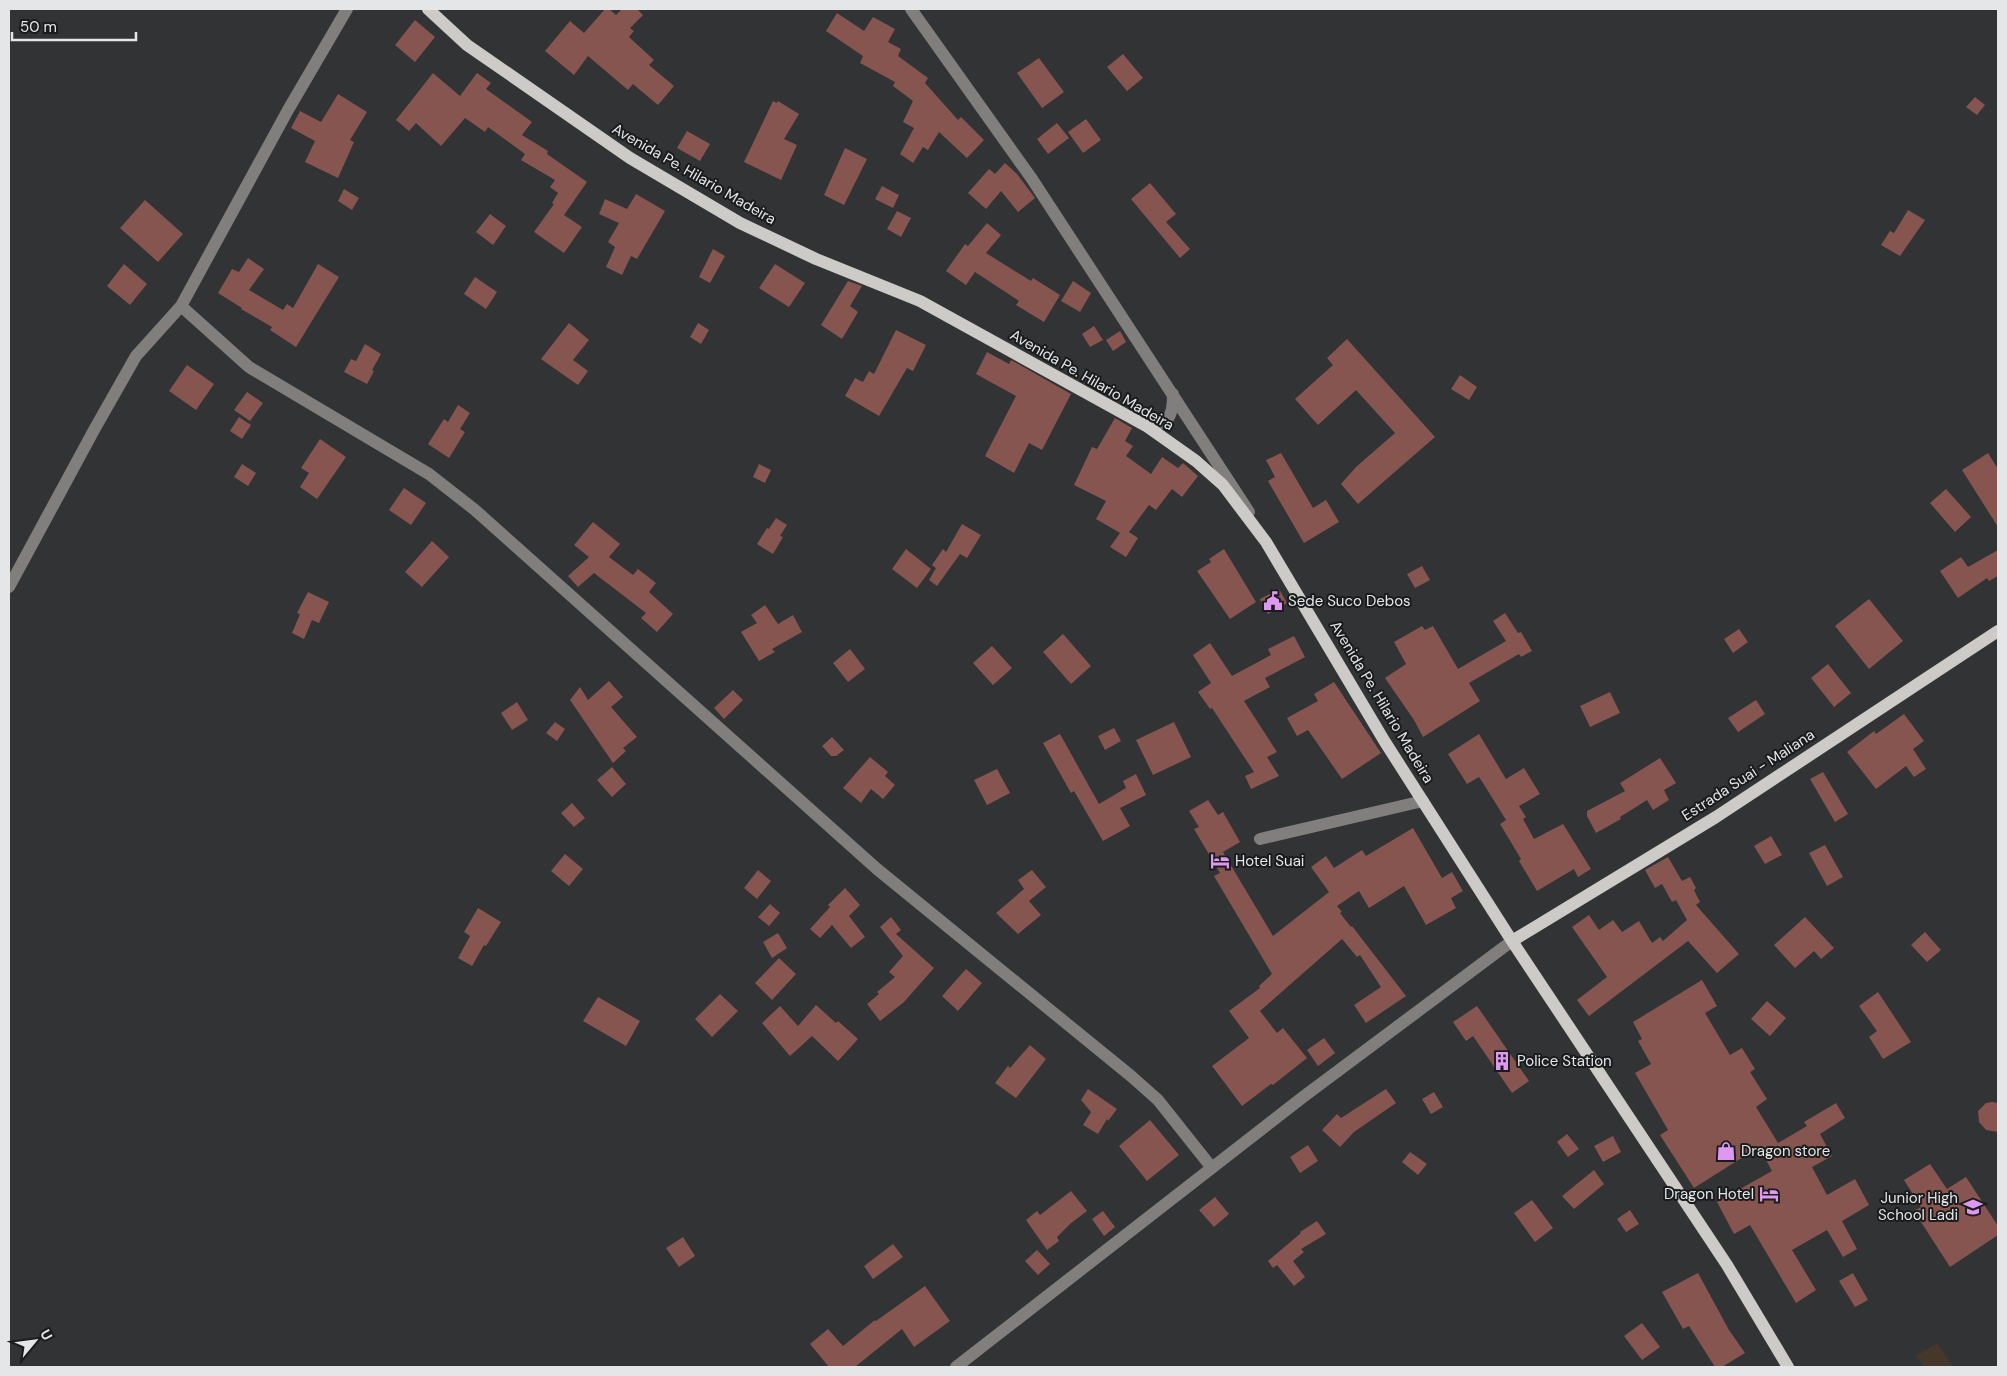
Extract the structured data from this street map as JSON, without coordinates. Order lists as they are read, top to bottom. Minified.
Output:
{"streets":{"main road":["Avenida Pe. Hilario Madeira","Estrada Suai - Maliana"]},"crossings":[["Avenida Pe. Hilario Madeira","Estrada Suai - Maliana"]],"places":{"public building":["Sede Suco Debos"],"hotel":["Hotel Suai","Dragon Hotel"],"building":["Police Station"],"shop":["Dragon store"],"school or university":["Junior High School Ladi"]},"scale_bar":"50 m","north":"top right"}
